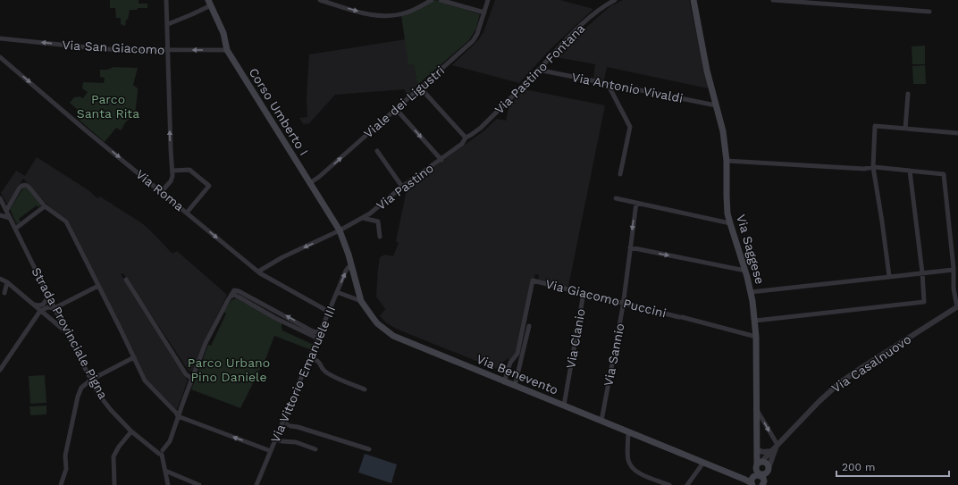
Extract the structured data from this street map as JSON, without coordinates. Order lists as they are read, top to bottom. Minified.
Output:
{"streets":{"main road":["Corso Umberto I","Via Saggese","Via Benevento"],"street":["Via San Giacomo","Via Pastino Fontana","Via Antonio Vivaldi","Viale dei Ligustri","Via Pastino","Via Roma","Via Giacomo Puccini","Strada Provinciale Pigna","Via Clanio","Via Sannio","Via Casalnuovo","Via Vittorio Emanuele III"]},"crossings":[["Via San Giacomo","Corso Umberto I"],["Via Pastino Fontana","Via Antonio Vivaldi"],["Via Pastino Fontana","Via Pastino"],["Via Antonio Vivaldi","Via Saggese"],["Viale dei Ligustri","Corso Umberto I"],["Corso Umberto I","Via Pastino"],["Corso Umberto I","Via Benevento"],["Via Pastino","Via Roma"],["Via Pastino","Via Benevento"],["Via Roma","Via Vittorio Emanuele III"],["Via Saggese","Via Giacomo Puccini"],["Via Saggese","Via Casalnuovo"],["Via Giacomo Puccini","Via Clanio"],["Via Giacomo Puccini","Via Sannio"],["Via Giacomo Puccini","Via Benevento"],["Via Clanio","Via Benevento"],["Via Sannio","Via Benevento"],["Via Vittorio Emanuele III","Via Benevento"]],"one_way":["Via San Giacomo","Viale dei Ligustri","Via Pastino","Via Roma"],"parks":["Parco Santa Rita","Parco Urbano Pino Daniele"],"scale_bar":"200 m"}
